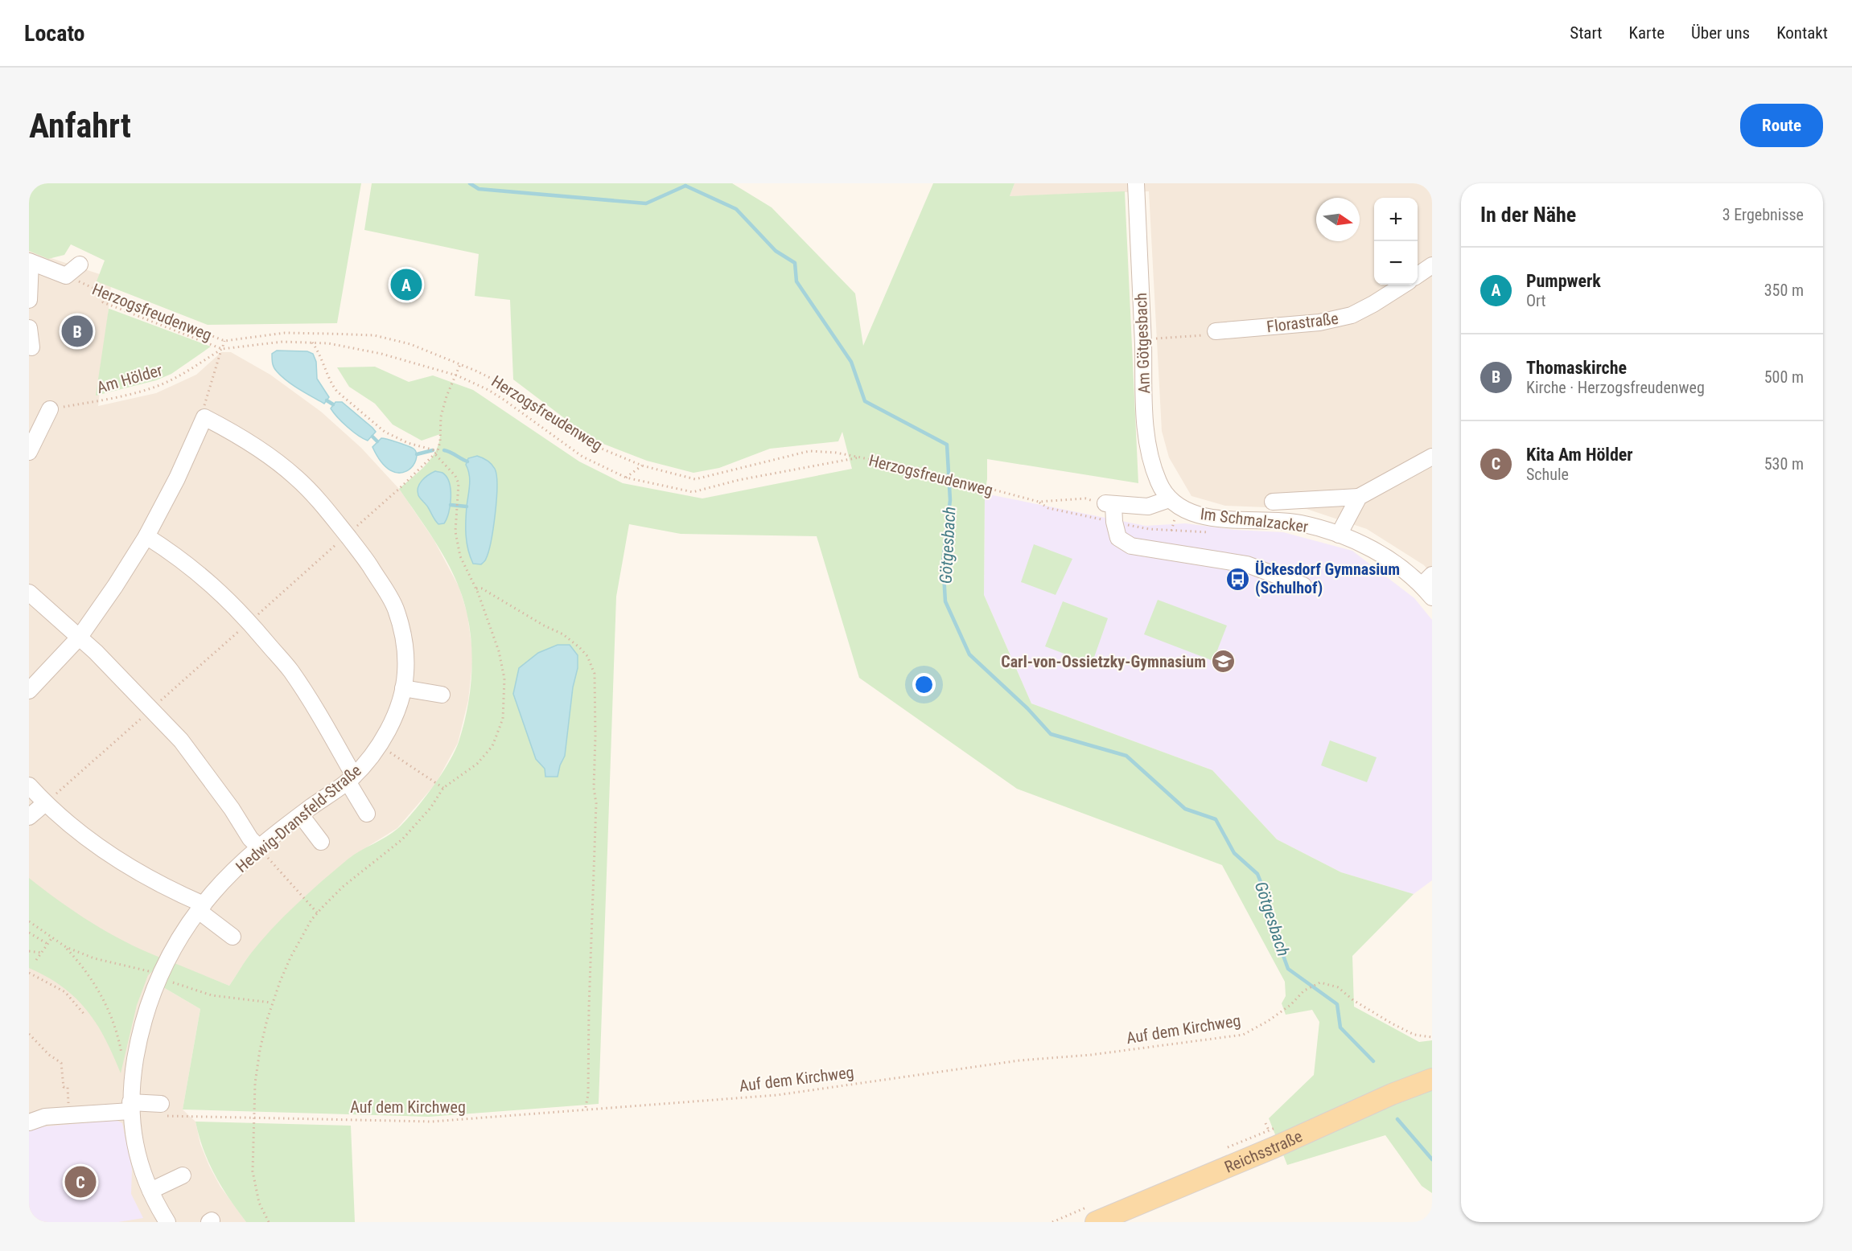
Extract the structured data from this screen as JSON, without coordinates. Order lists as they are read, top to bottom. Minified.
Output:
{"streets":{"main road":["Reichsstraße"],"street":["Herzogsfreudenweg","Florastraße","Am Götgesbach","Im Schmalzacker","Hedwig-Dransfeld-Straße"],"path":["Am Hölder","Auf dem Kirchweg"]},"crossings":[["Am Götgesbach","Im Schmalzacker"]],"water":["Götgesbach"],"places":{"bus stop":["Ückesdorf Gymnasium (Schulhof)"],"school or university":["Carl-von-Ossietzky-Gymnasium"]},"north":"right","page":{"header":"Locato","nav":["Start","Karte","Über uns","Kontakt"],"buttons":"Route","title":"Anfahrt","heading":["In der Nähe","3 Ergebnisse"],"map_buttons":["+","−"],"list":[{"mark":"A","name":"Pumpwerk","note":"Ort","value":"350 m"},{"mark":"B","name":"Thomaskirche","note":"Kirche · Herzogsfreudenweg","value":"500 m"},{"mark":"C","name":"Kita Am Hölder","note":"Schule","value":"530 m"}],"pins":["A","B","C"]}}
